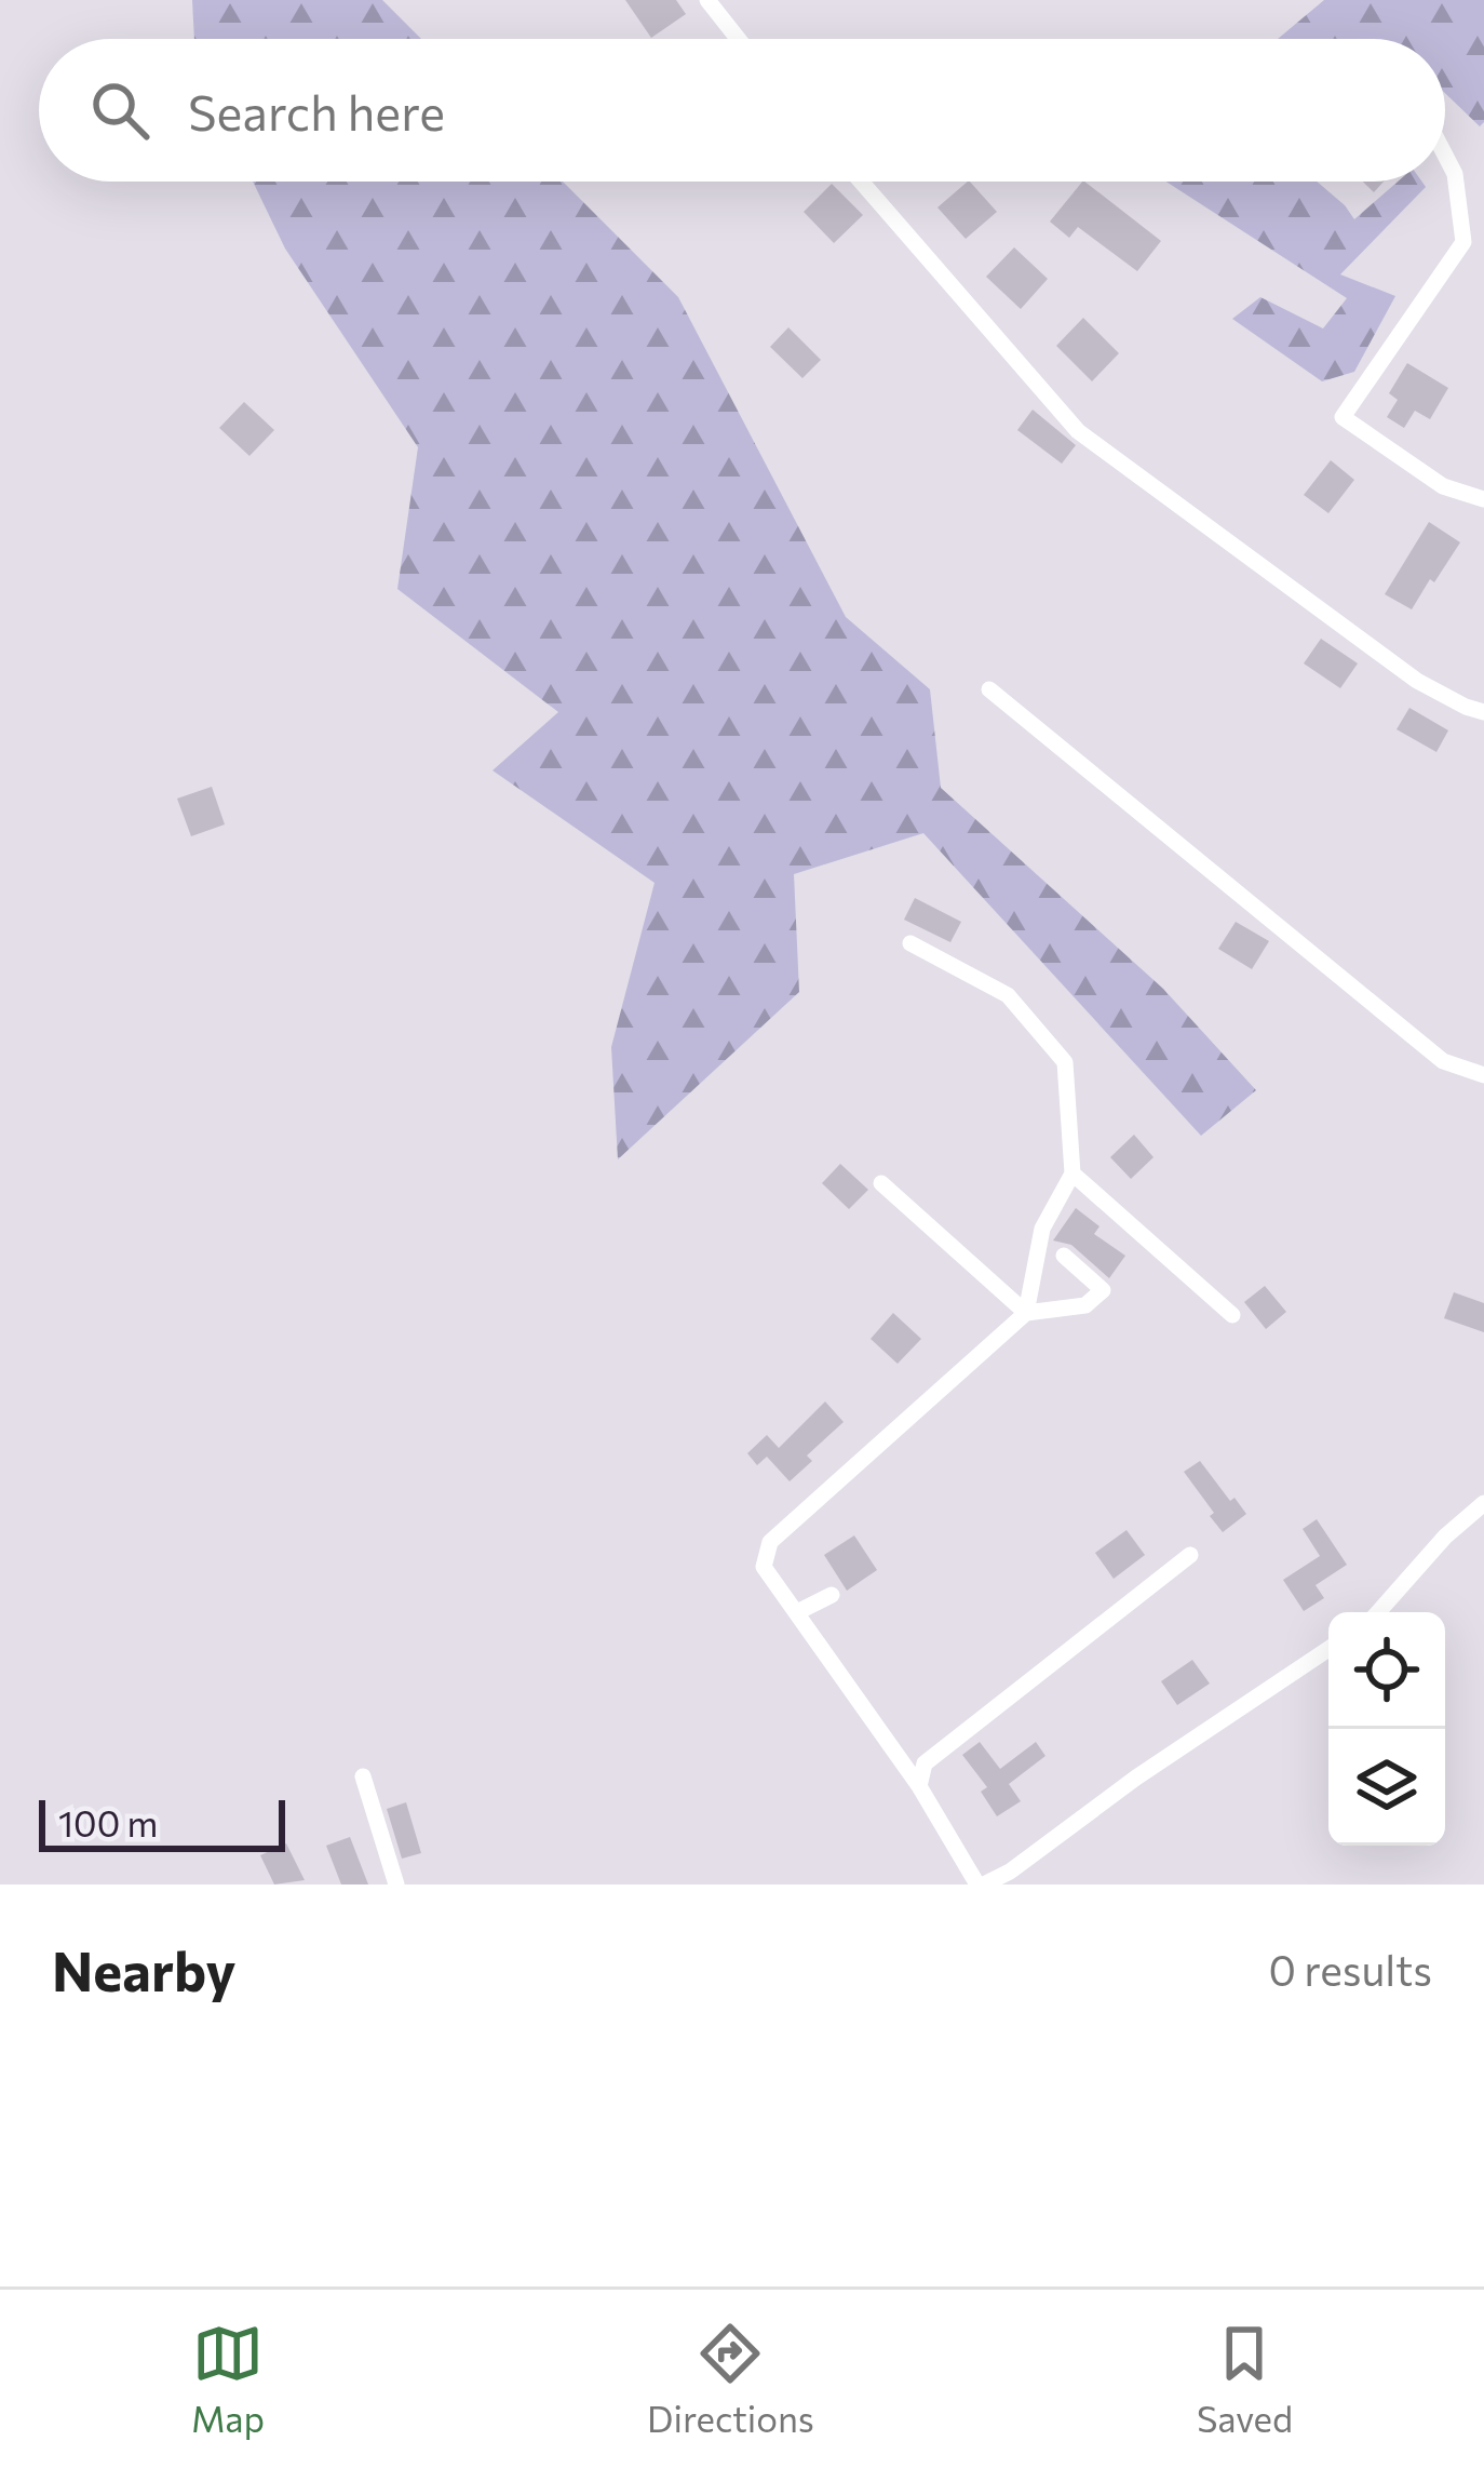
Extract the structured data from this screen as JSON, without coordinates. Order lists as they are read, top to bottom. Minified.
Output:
{"scale_bar":"100 m","page":{"search":"Search here","scale":"100 m","heading":["Nearby","0 results"],"nav":["Map","Directions","Saved"]}}
